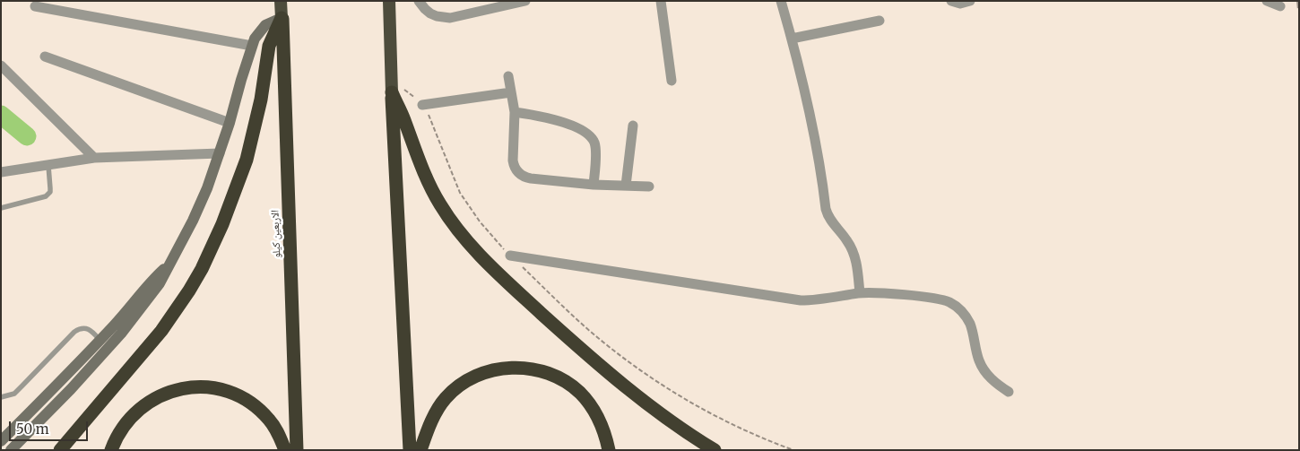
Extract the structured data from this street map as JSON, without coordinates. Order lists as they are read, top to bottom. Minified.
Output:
{"streets":{"highway":["الاربعين كيلو"]},"scale_bar":"50 m"}
